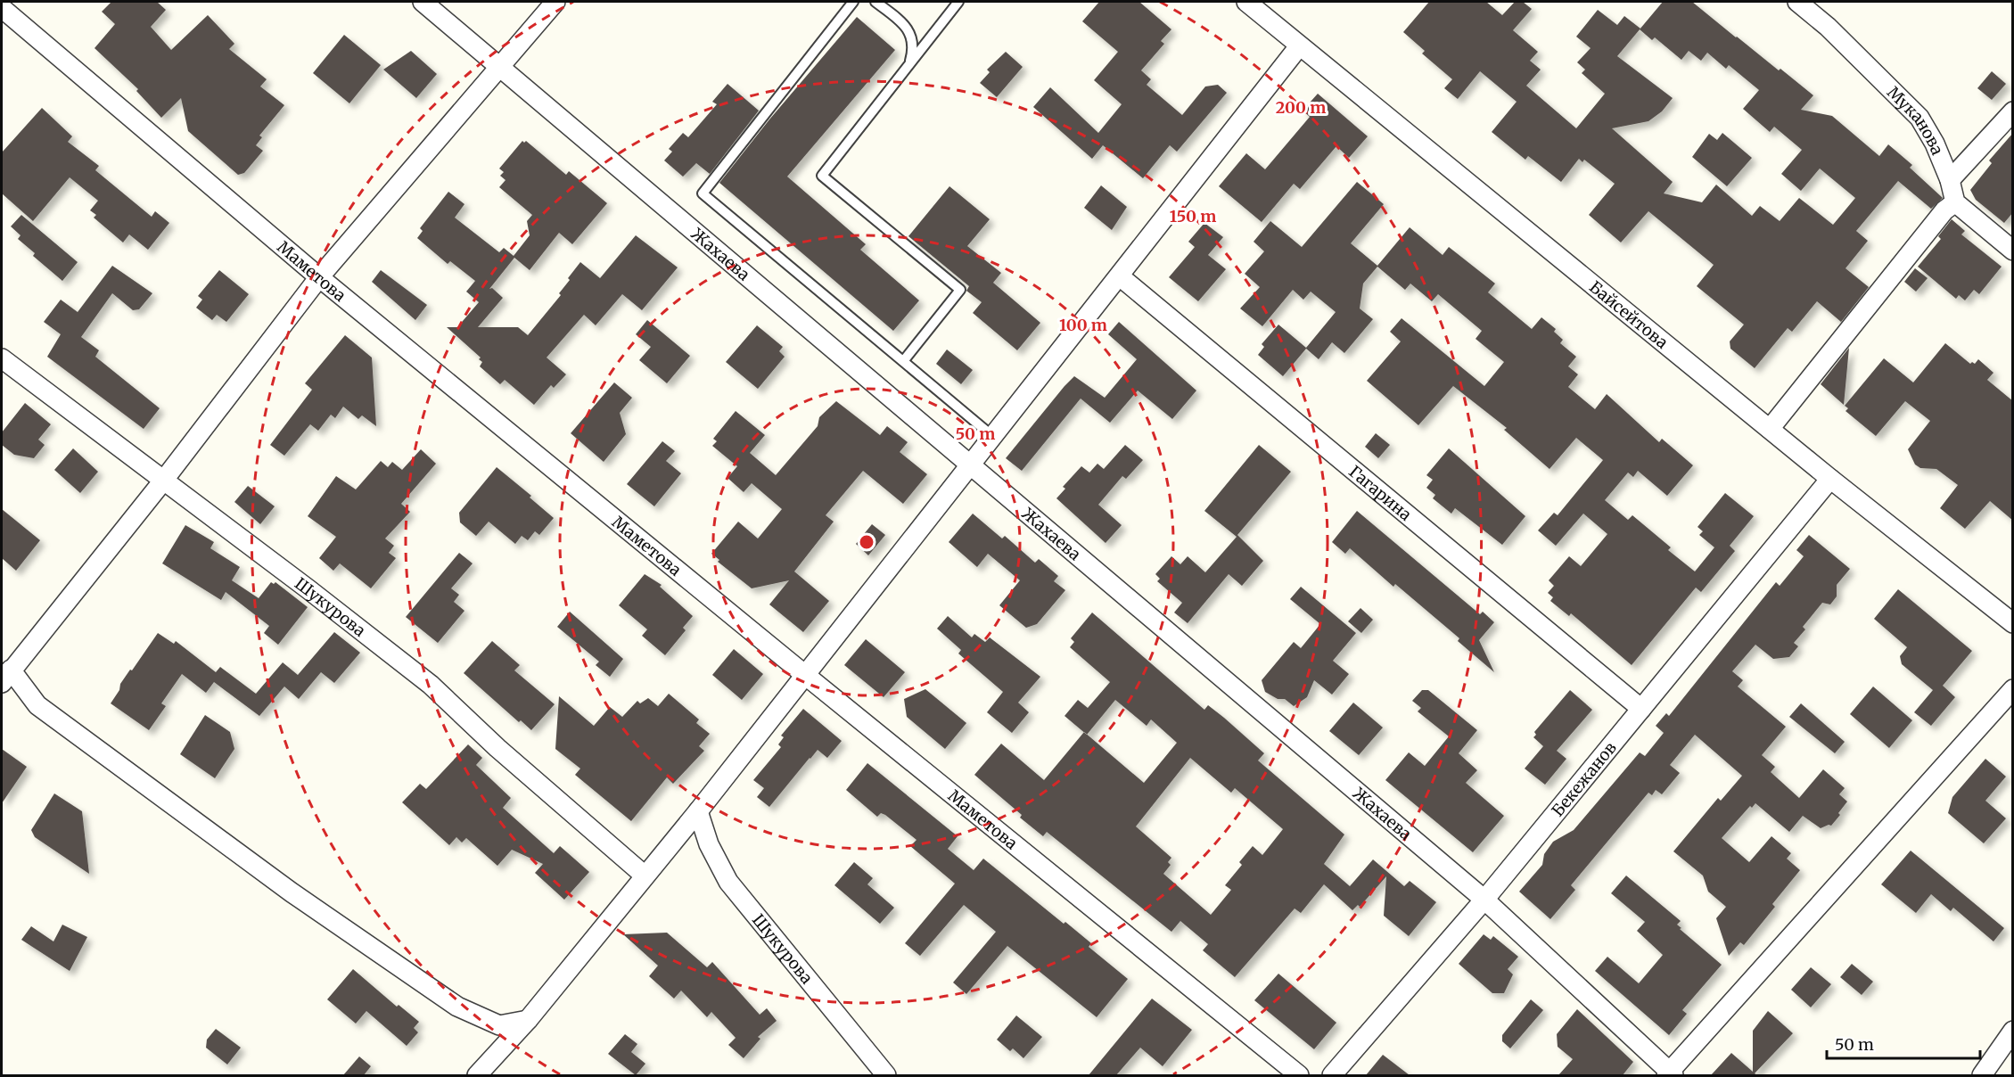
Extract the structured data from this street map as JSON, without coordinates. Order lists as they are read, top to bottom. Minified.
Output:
{"streets":{"street":["Муканова","Жахаева","Маметова","Байсейтова","Гагарина","Шукурова","Бекежанов"]},"crossings":[["Жахаева","Бекежанов"],["Байсейтова","Бекежанов"],["Гагарина","Бекежанов"]],"scale_bar":"50 m","rings":["200 m","150 m","100 m","50 m"]}
